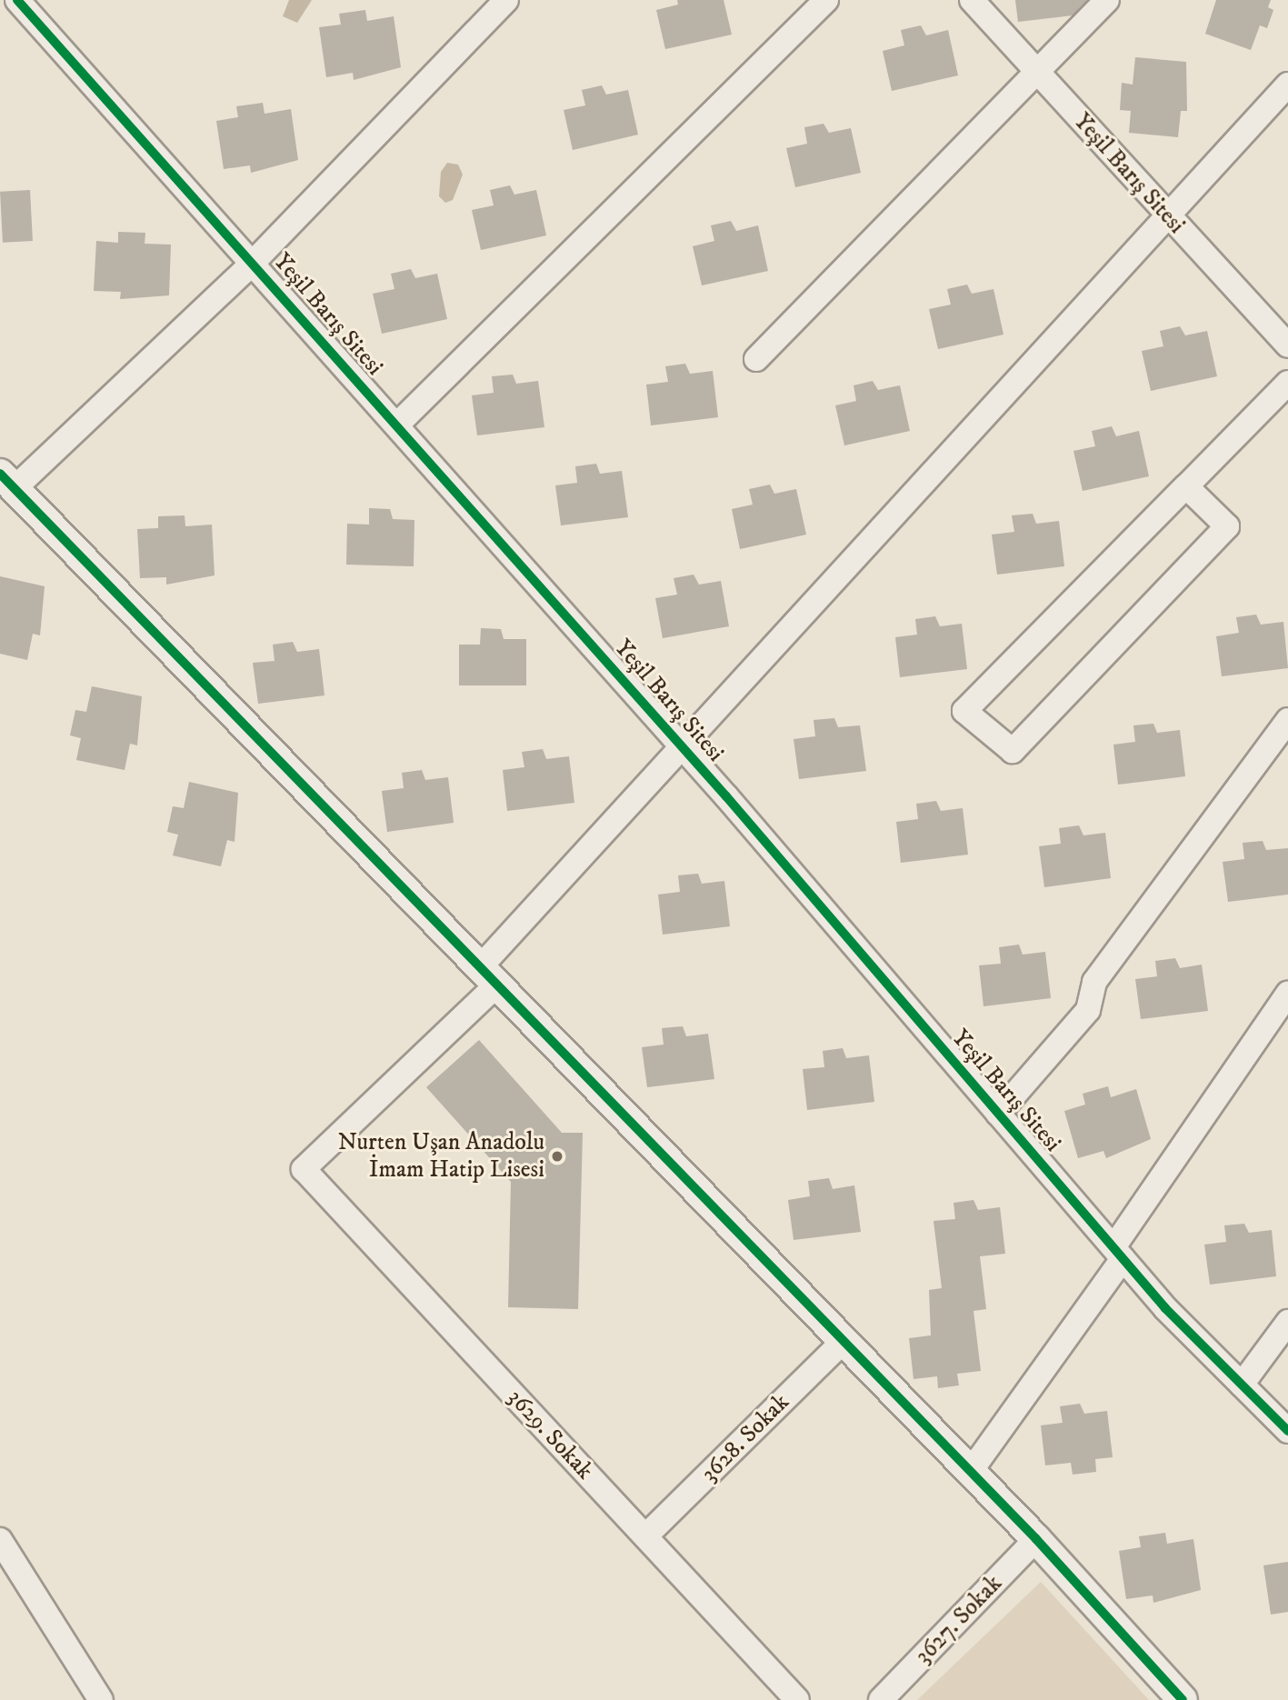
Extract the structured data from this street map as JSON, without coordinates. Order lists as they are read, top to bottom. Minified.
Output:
{"streets":{"street":["Yeşil Barış Sitesi","3629. Sokak","3628. Sokak","3627. Sokak"]},"crossings":[["3629. Sokak","3628. Sokak"]],"places":["Nurten Uşan Anadolu İmam Hatip Lisesi"]}
